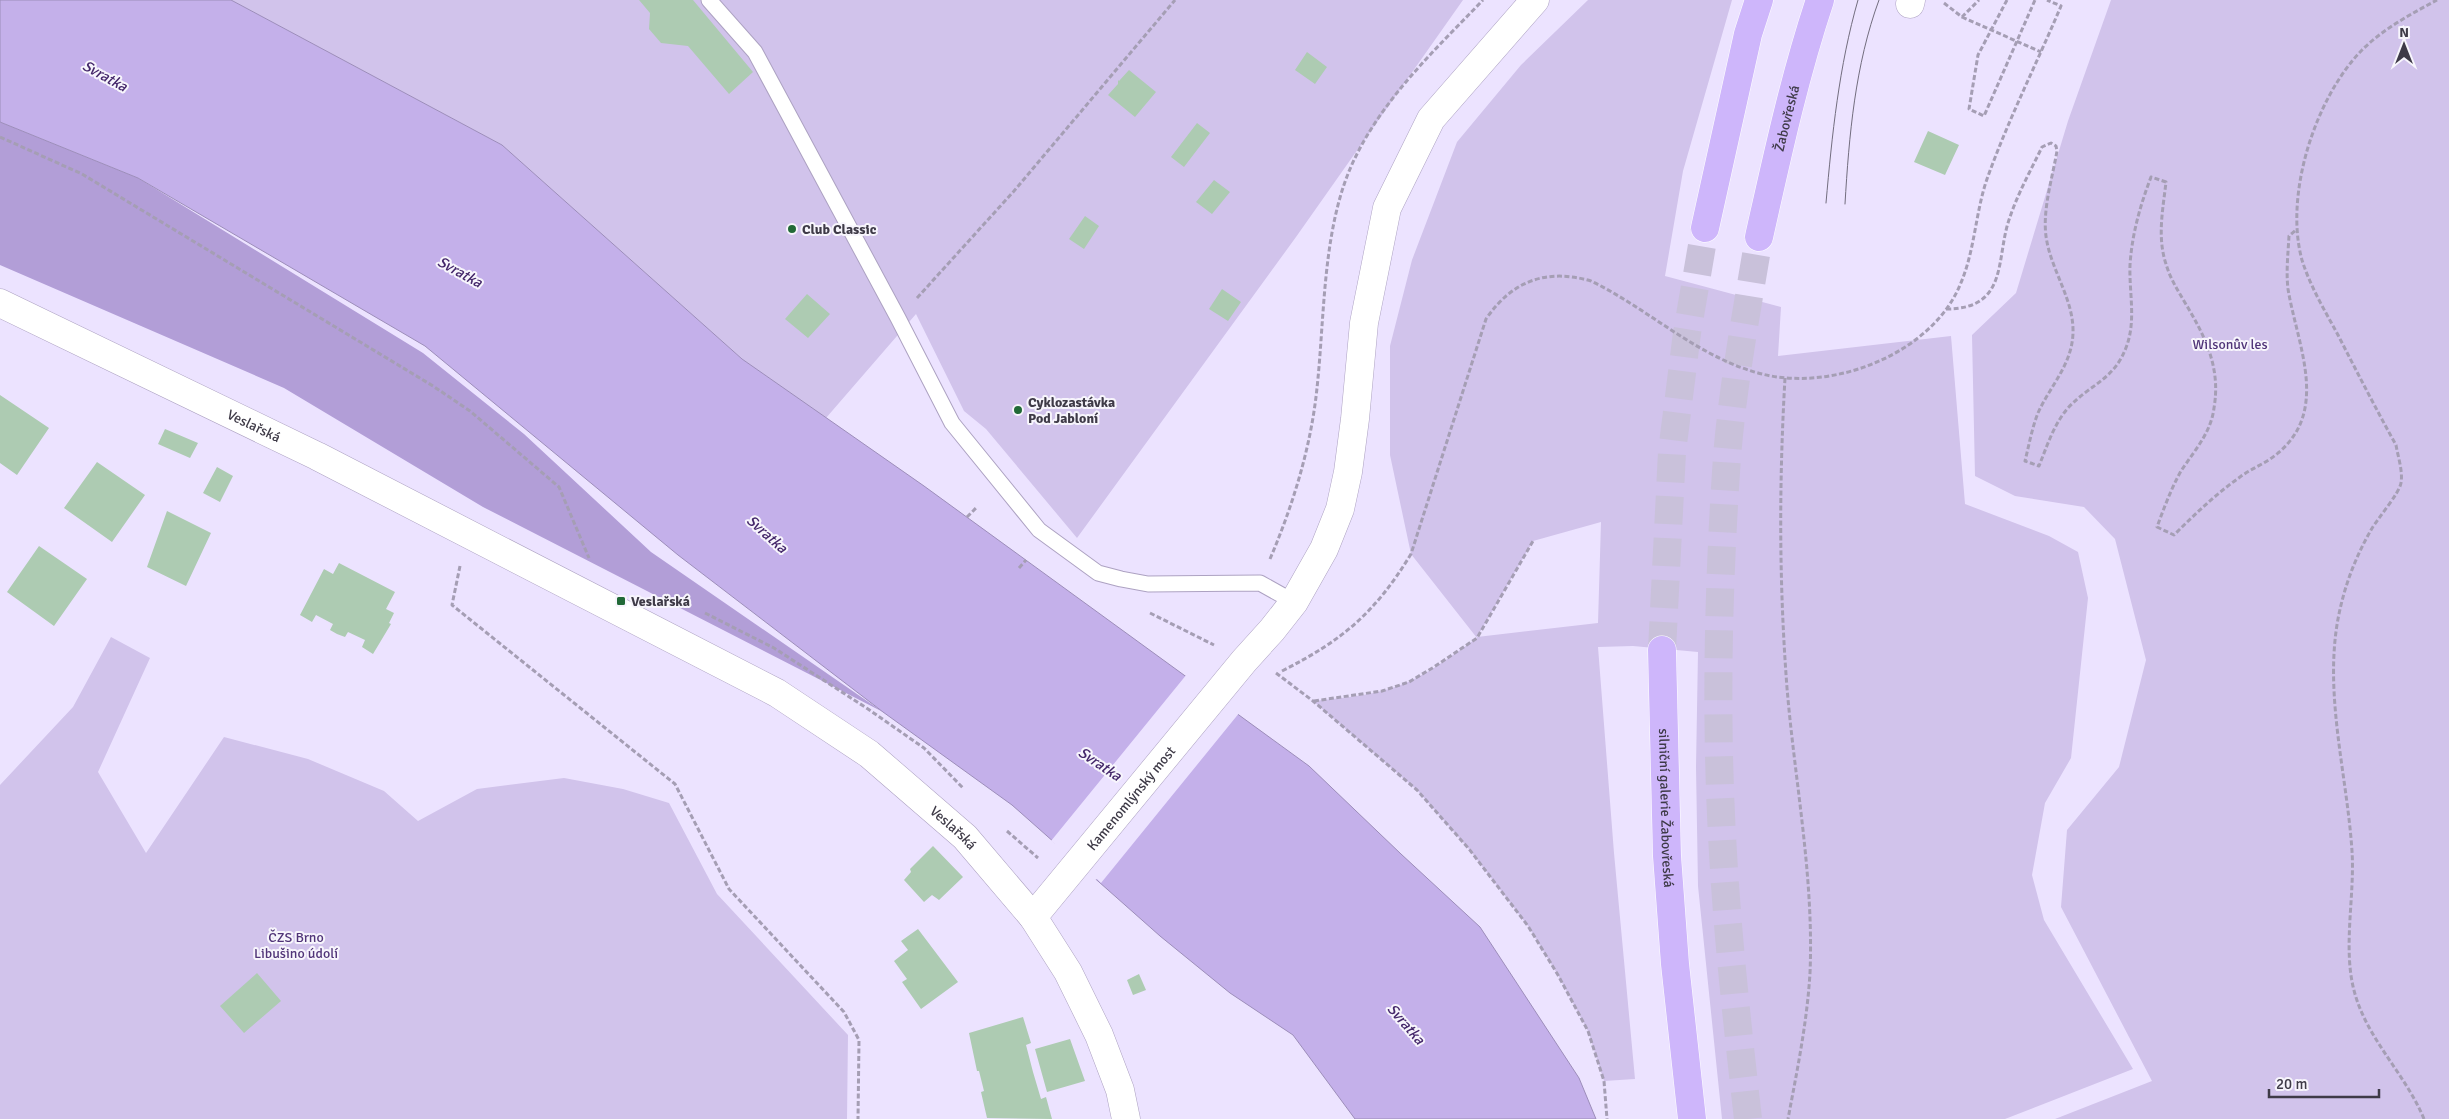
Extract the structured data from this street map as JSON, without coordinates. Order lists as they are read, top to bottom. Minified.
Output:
{"streets":{"highway":["Žabovřeská","silniční galerie Žabovřeská"],"street":["Veslařská","Kamenomlýnský most"]},"crossings":[["Veslařská","Kamenomlýnský most"]],"water":["Svratka"],"parks":["Wilsonův les","ČZS Brno Libušino údolí"],"places":{"other":["Club Classic","Cyklozastávka Pod Jabloní"],"transit":["Veslařská"]},"scale_bar":"20 m","north":"top"}
